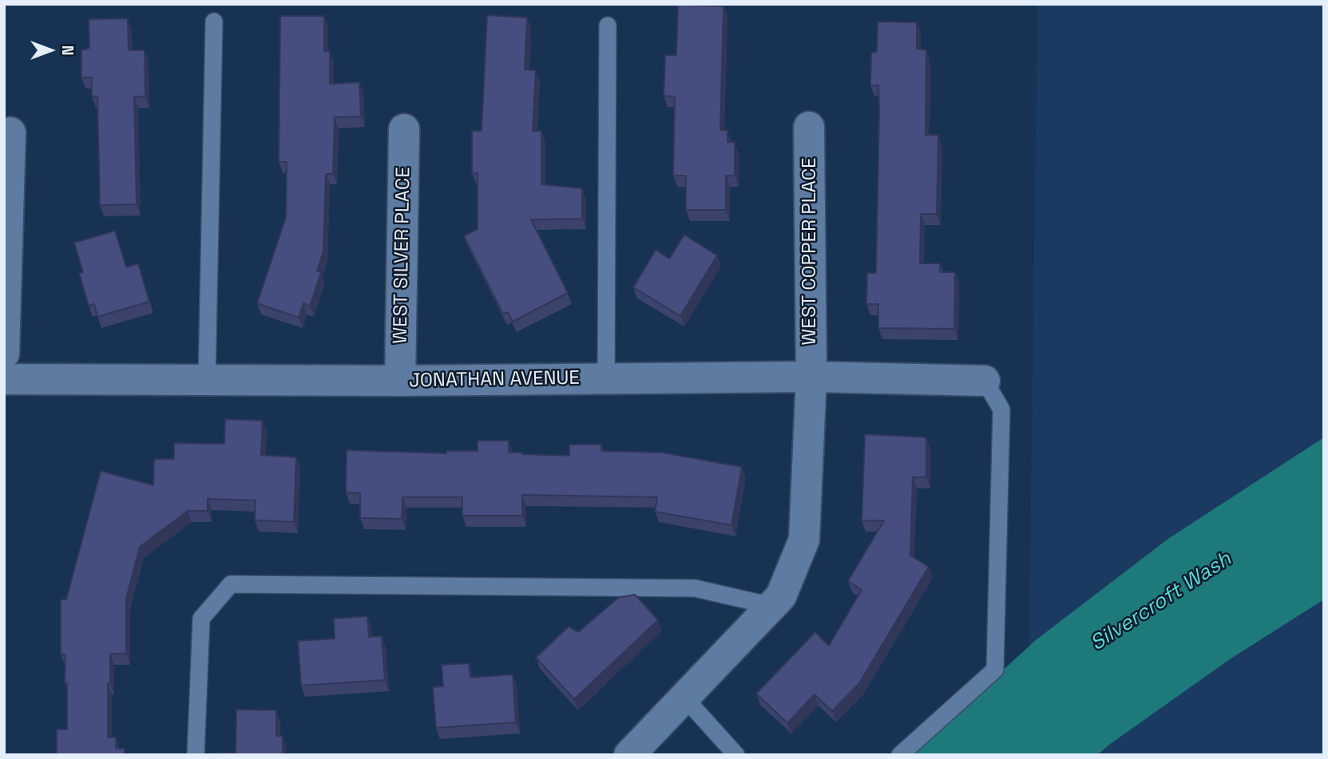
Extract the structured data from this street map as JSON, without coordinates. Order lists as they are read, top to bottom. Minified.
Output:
{"streets":{"street":["WEST COPPER PLACE","WEST SILVER PLACE","JONATHAN AVENUE"]},"crossings":[["WEST COPPER PLACE","JONATHAN AVENUE"],["WEST SILVER PLACE","JONATHAN AVENUE"]],"water":["Silvercroft Wash"],"north":"right"}
